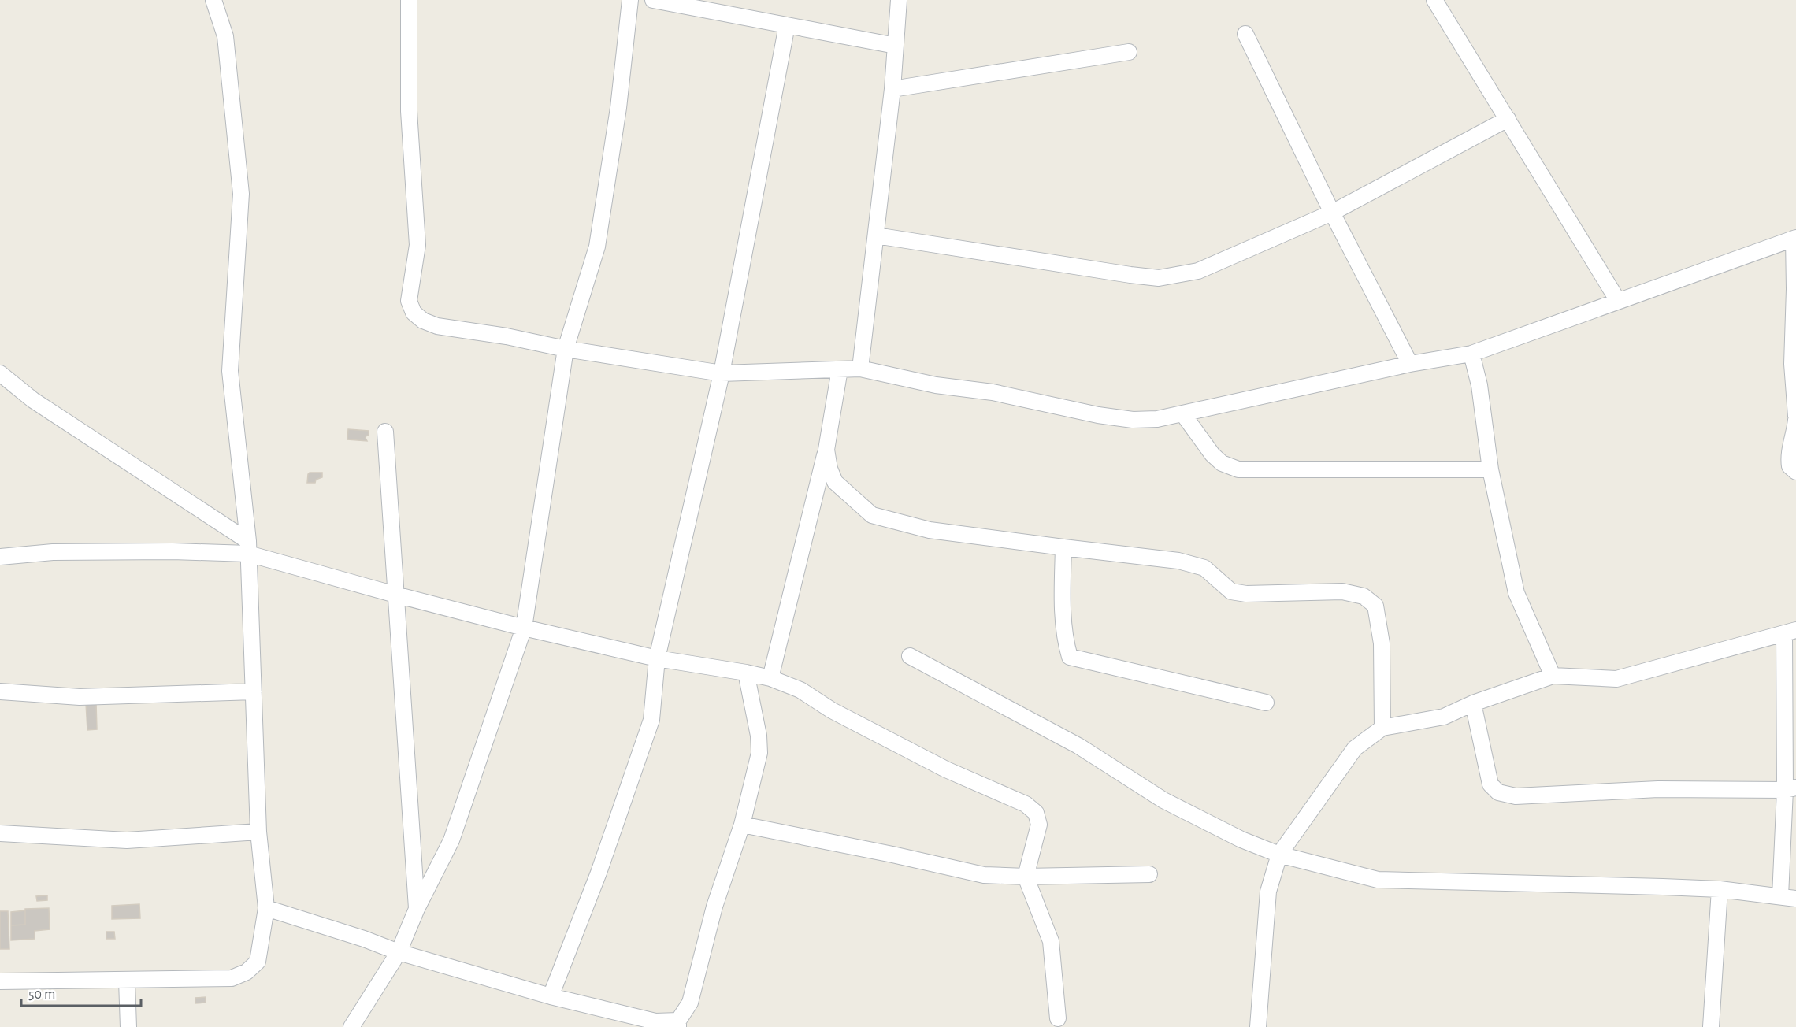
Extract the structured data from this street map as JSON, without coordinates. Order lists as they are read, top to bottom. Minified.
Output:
{"scale_bar":"50 m"}
